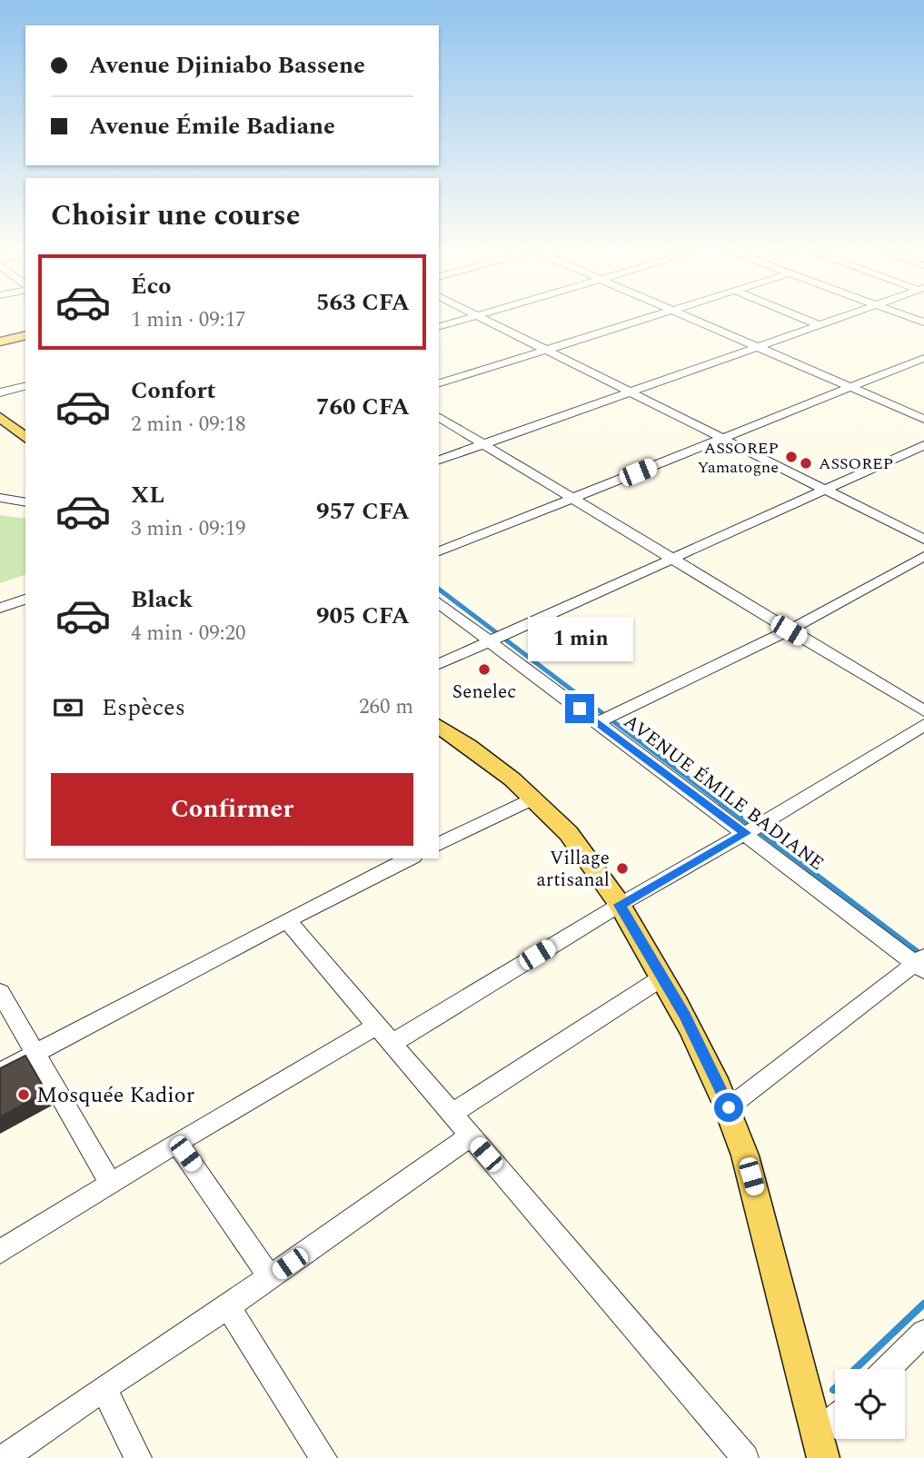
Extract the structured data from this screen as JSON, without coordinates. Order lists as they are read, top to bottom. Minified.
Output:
{"streets":{"street":["AVENUE ÉMILE BADIANE"]},"places":["ASSOREP Yamatogne","ASSOREP","Senelec","Village artisanal","Mosquée Kadior"],"page":{"banner":["Avenue Djiniabo Bassene","Avenue Émile Badiane"],"heading":"Choisir une course","list":[{"name":"Éco","note":"1 min · 09:17","value":"563 CFA"},{"name":"Confort","note":"2 min · 09:18","value":"760 CFA"},{"name":"XL","note":"3 min · 09:19","value":"957 CFA"},{"name":"Black","note":"4 min · 09:20","value":"905 CFA"}],"bubble":"1 min","pay":["Espèces","260 m"],"buttons":"Confirmer"}}
